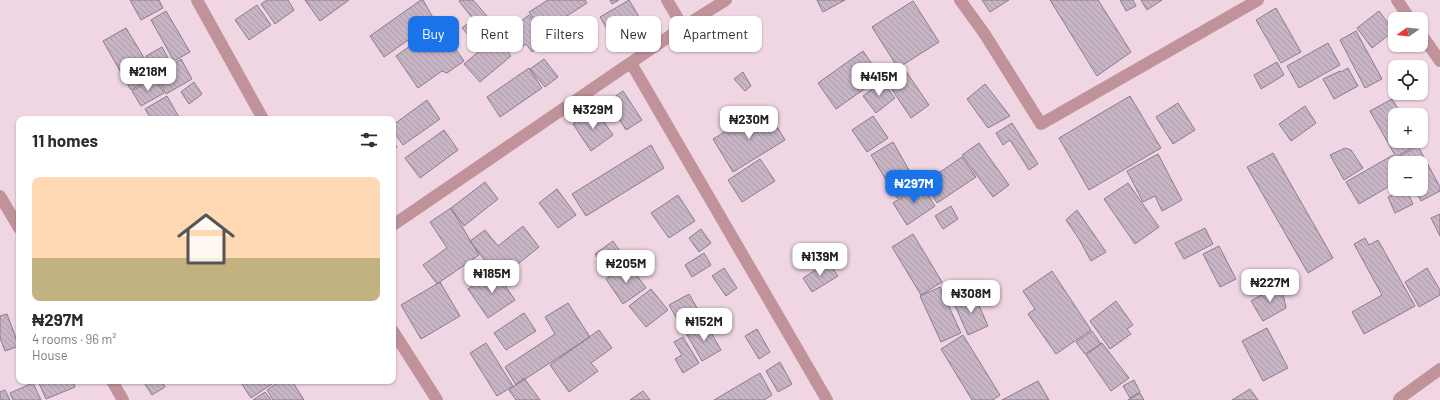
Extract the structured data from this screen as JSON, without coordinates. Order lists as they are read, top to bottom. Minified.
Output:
{"north":"left","page":{"map_buttons":["+","−"],"chip":["Buy","Rent","Filters","New","Apartment"],"price":["₦218M","₦415M","₦329M","₦230M","₦297M","₦139M","₦205M","₦185M","₦227M","₦308M","₦152M"],"heading":"11 homes","list":[{"name":"₦297M","note":"4 rooms · 96 m² · House"}]}}
